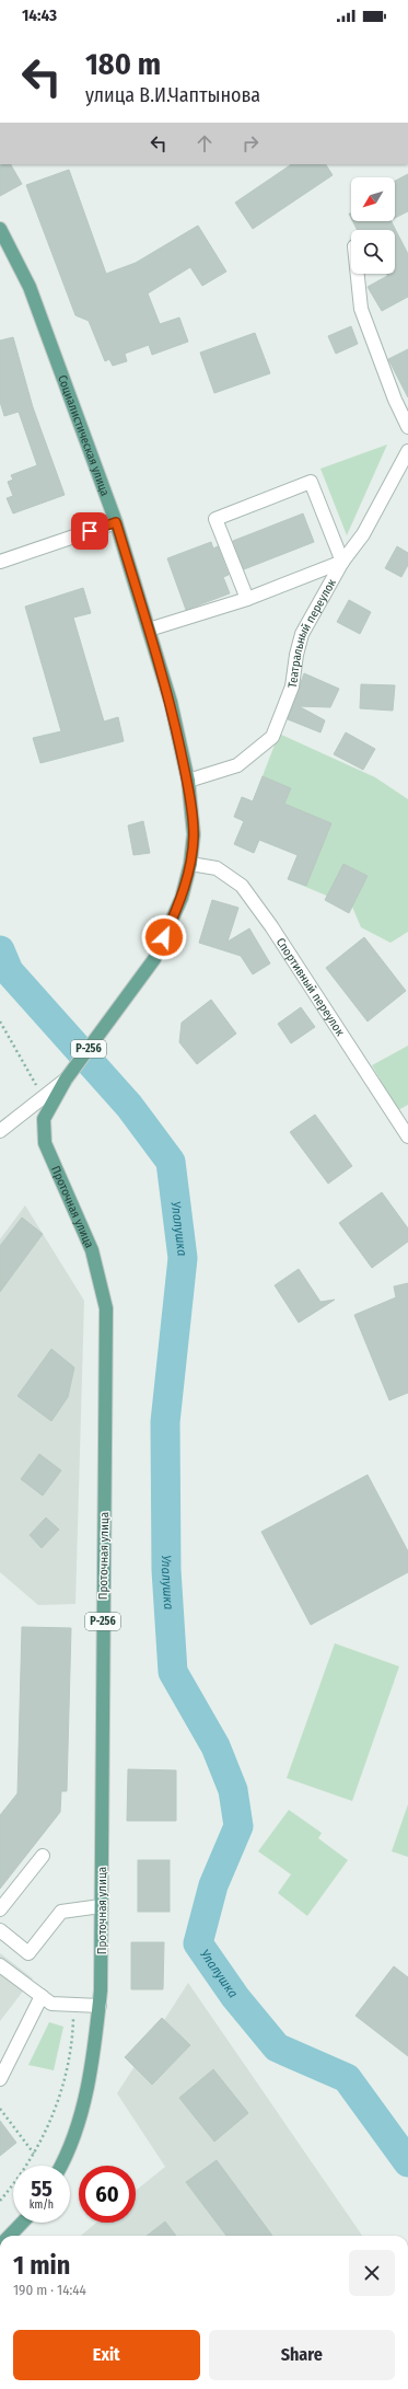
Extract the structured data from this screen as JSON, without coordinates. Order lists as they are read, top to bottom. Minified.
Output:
{"streets":{"main road":["Социалистическая улица","Р-256","Проточная улица"],"street":["Театральный переулок","Спортивный переулок"]},"crossings":[["Социалистическая улица","Театральный переулок"],["Социалистическая улица","Спортивный переулок"],["Социалистическая улица","Проточная улица"]],"water":["Улалушка"],"north":"bottom left","page":{"status":"14:43","turn":["180 m","улица В.И.Чаптынова"],"speed":"55 km/h","limit":"60","heading":["1 min","190 m · 14:44"],"buttons":["Exit","Share"]}}
